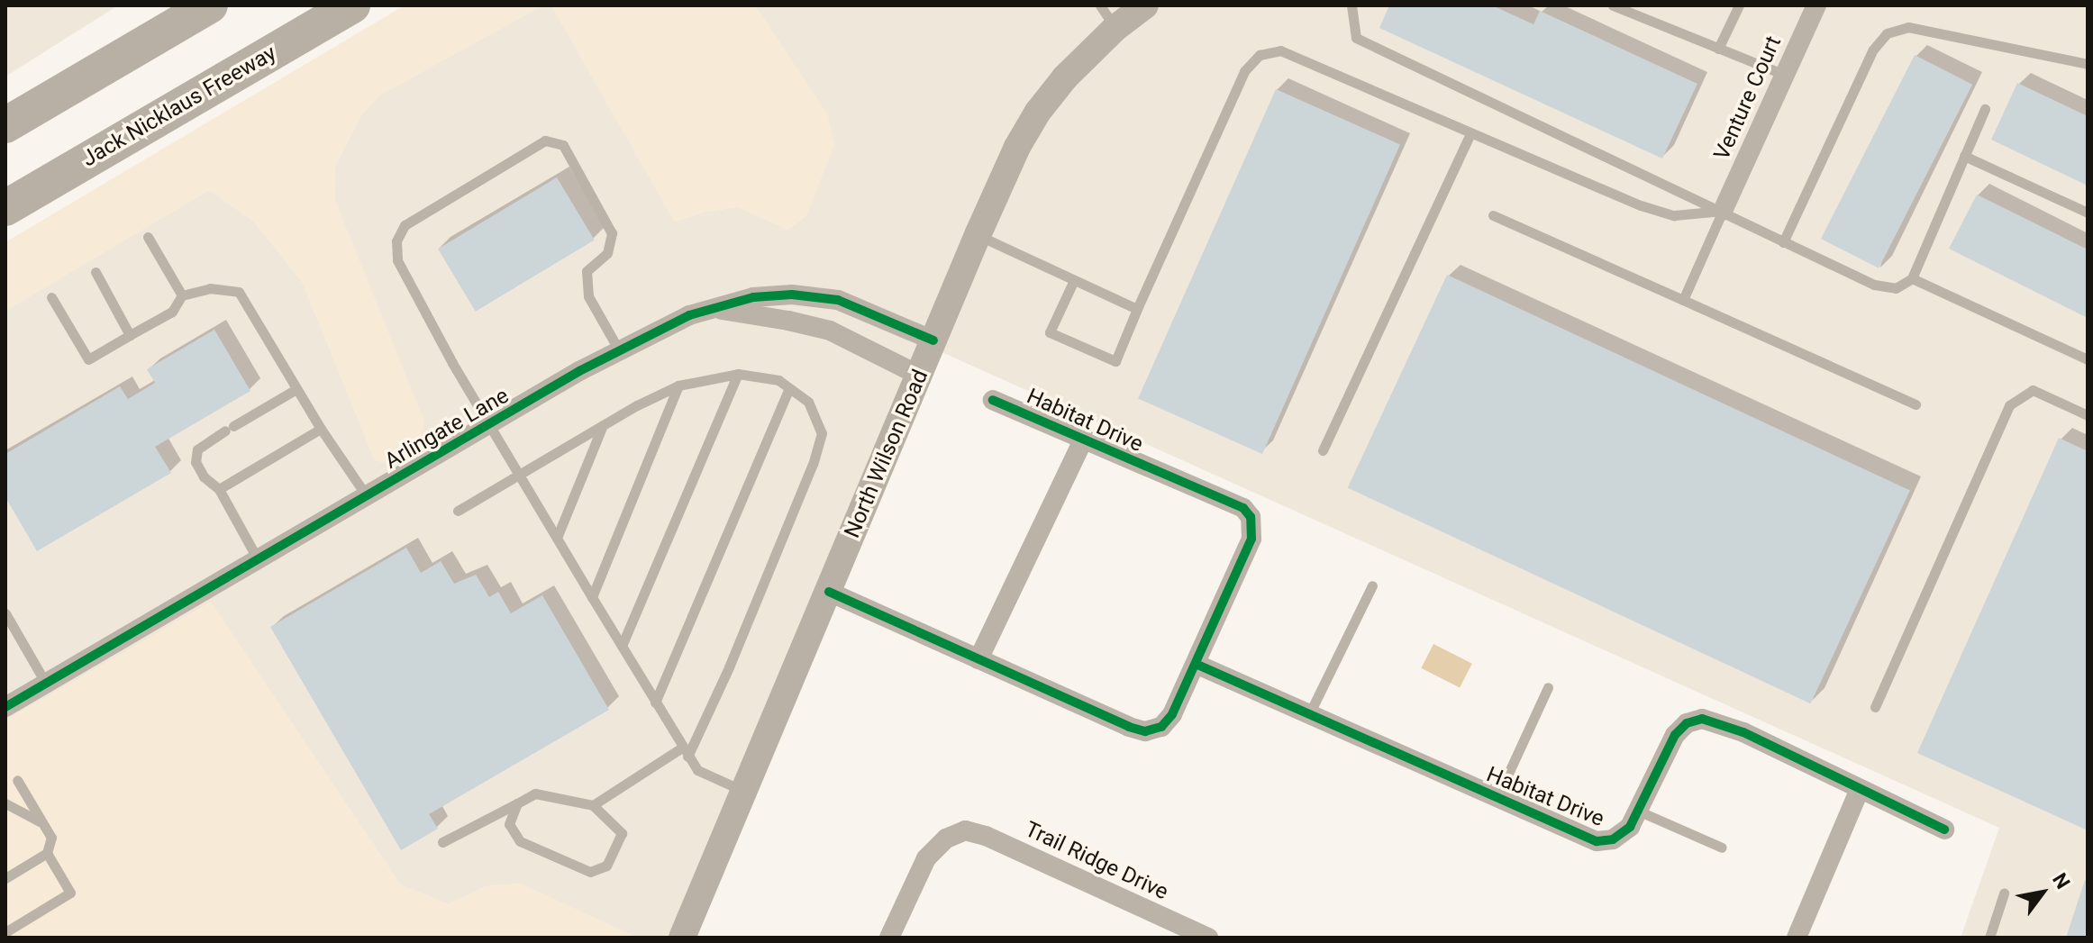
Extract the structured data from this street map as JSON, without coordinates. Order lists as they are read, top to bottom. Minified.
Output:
{"streets":{"highway":["Jack Nicklaus Freeway"],"main road":["North Wilson Road"],"street":["Venture Court","Habitat Drive","Arlingate Lane","Trail Ridge Drive"]},"crossings":[["Habitat Drive","North Wilson Road"],["Arlingate Lane","North Wilson Road"]],"north":"top right"}
